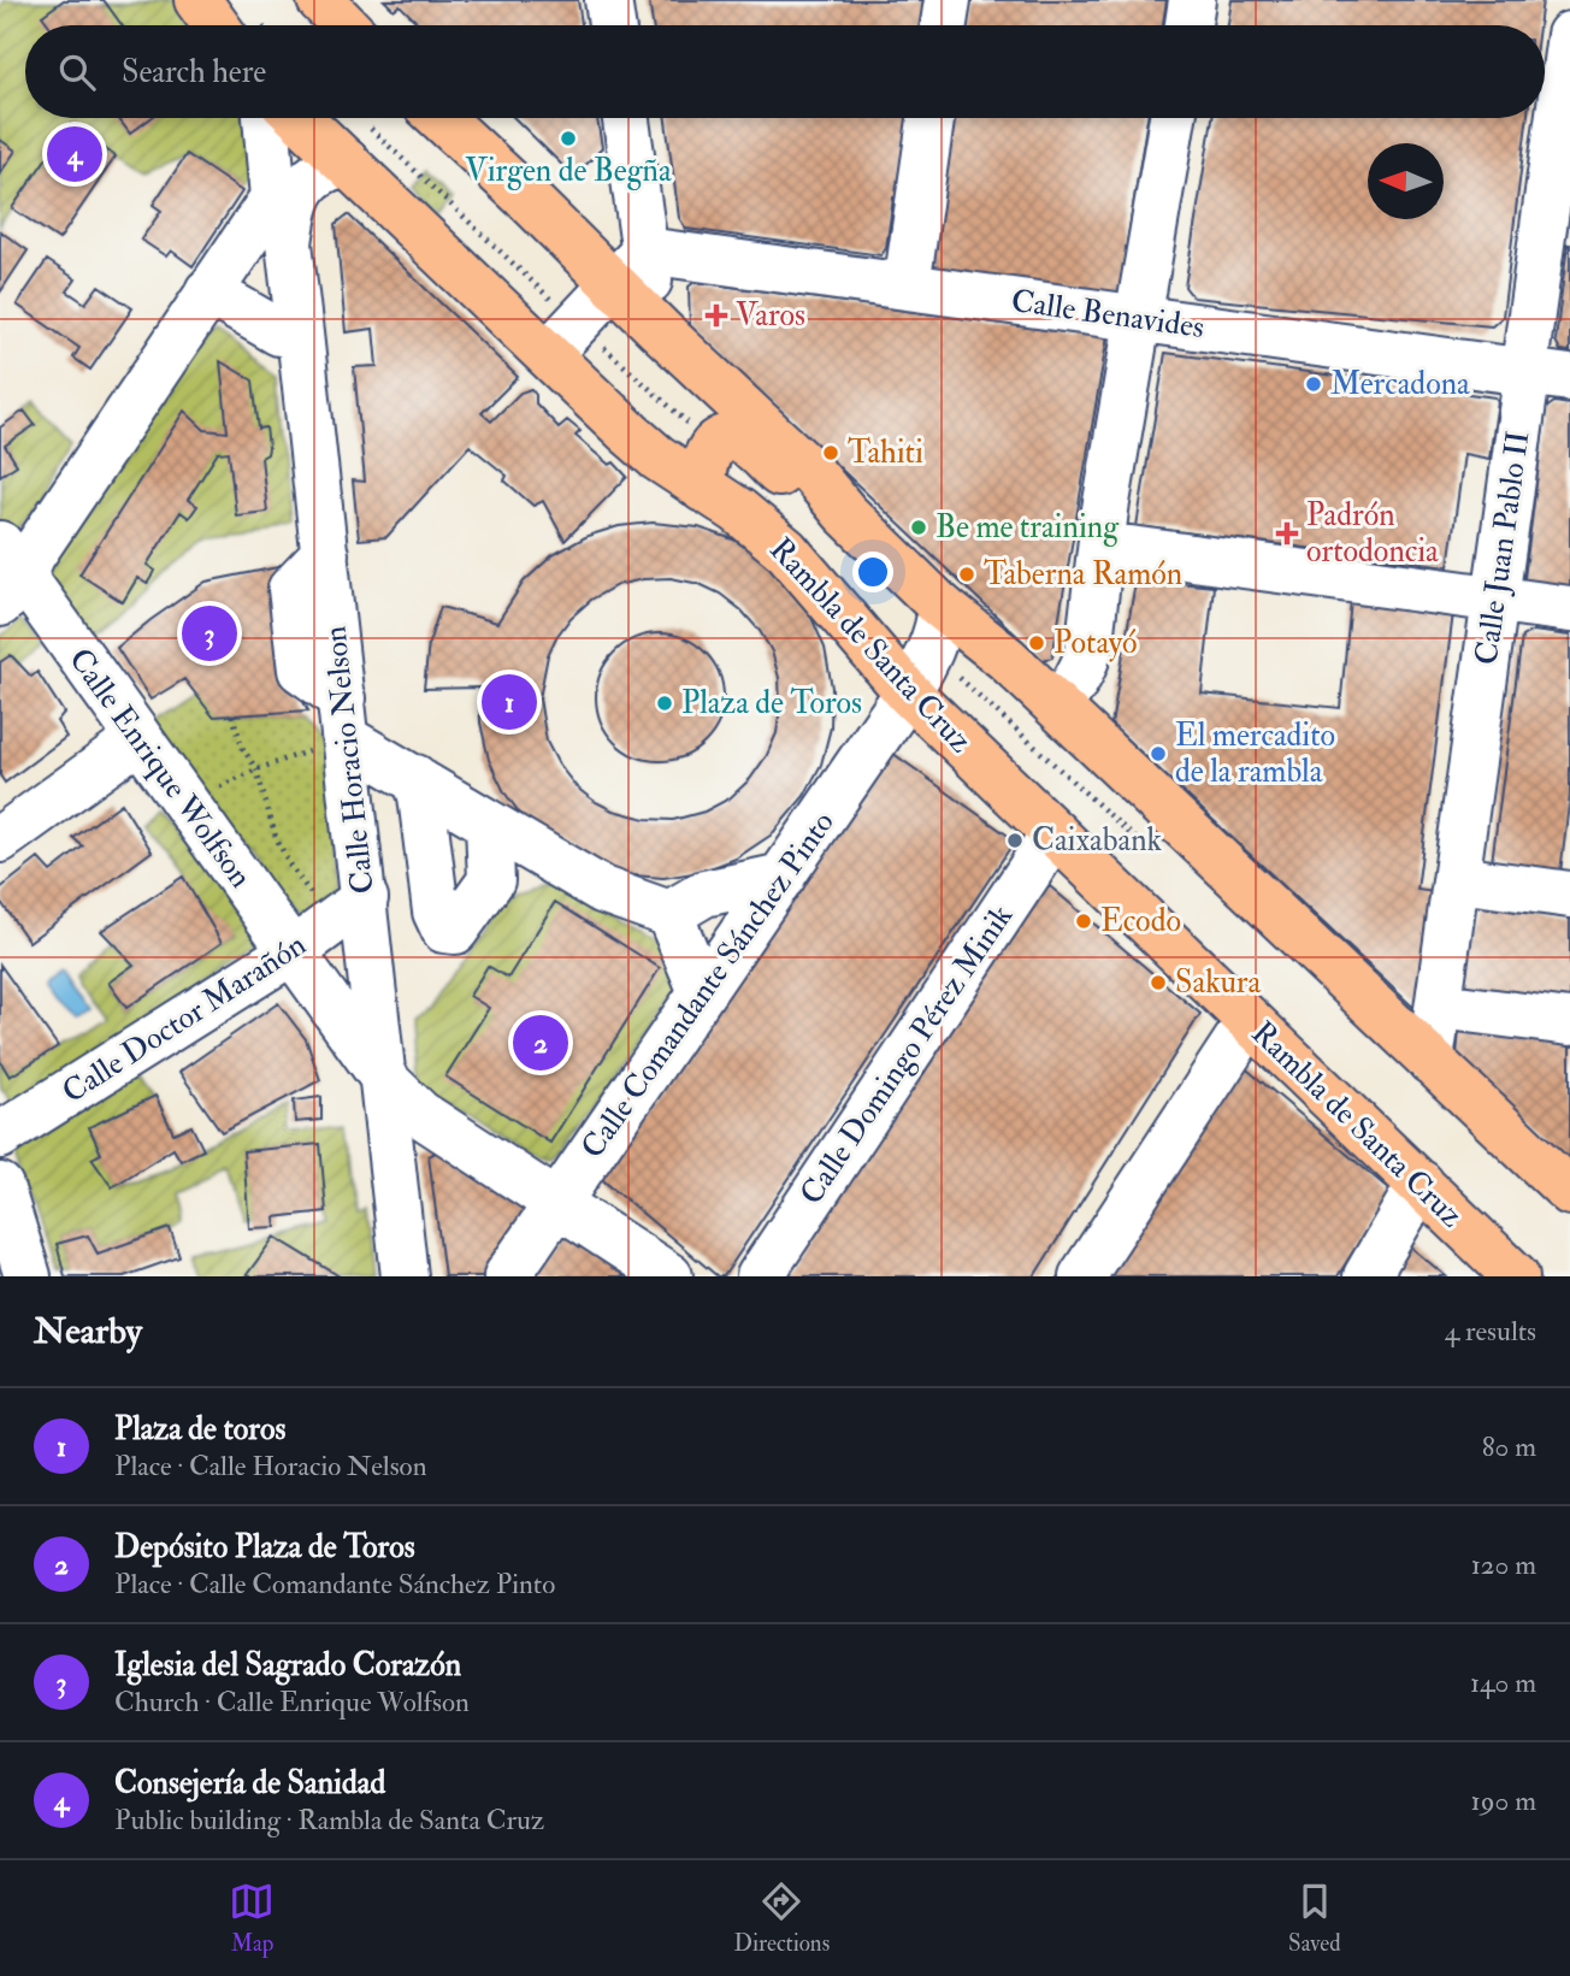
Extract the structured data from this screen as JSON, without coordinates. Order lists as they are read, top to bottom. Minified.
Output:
{"streets":{"main road":["Rambla de Santa Cruz"],"street":["Calle Benavides","Calle Juan Pablo II","Calle Horacio Nelson","Calle Enrique Wolfson","Calle Comandante Sánchez Pinto","Calle Doctor Marañón","Calle Domingo Pérez Minik"]},"crossings":[["Calle Benavides","Calle Juan Pablo II"],["Rambla de Santa Cruz","Calle Comandante Sánchez Pinto"],["Rambla de Santa Cruz","Calle Domingo Pérez Minik"],["Calle Horacio Nelson","Calle Enrique Wolfson"],["Calle Horacio Nelson","Calle Doctor Marañón"],["Calle Enrique Wolfson","Calle Comandante Sánchez Pinto"],["Calle Enrique Wolfson","Calle Doctor Marañón"]],"places":{"other":["Virgen de Begña","Mercadona","Tahiti","Be me training","Taberna Ramón","Potayó","Plaza de Toros","El mercadito de la rambla","Caixabank","Ecodo","Sakura"],"health":["Varos","Padrón ortodoncia"]},"north":"left","page":{"search":"Search here","pins":["4","3","1","2"],"heading":["Nearby","4 results"],"list":[{"mark":"1","name":"Plaza de toros","note":"Place · Calle Horacio Nelson","value":"80 m"},{"mark":"2","name":"Depósito Plaza de Toros","note":"Place · Calle Comandante Sánchez Pinto","value":"120 m"},{"mark":"3","name":"Iglesia del Sagrado Corazón","note":"Church · Calle Enrique Wolfson","value":"140 m"},{"mark":"4","name":"Consejería de Sanidad","note":"Public building · Rambla de Santa Cruz","value":"190 m"}],"nav":["Map","Directions","Saved"]}}
